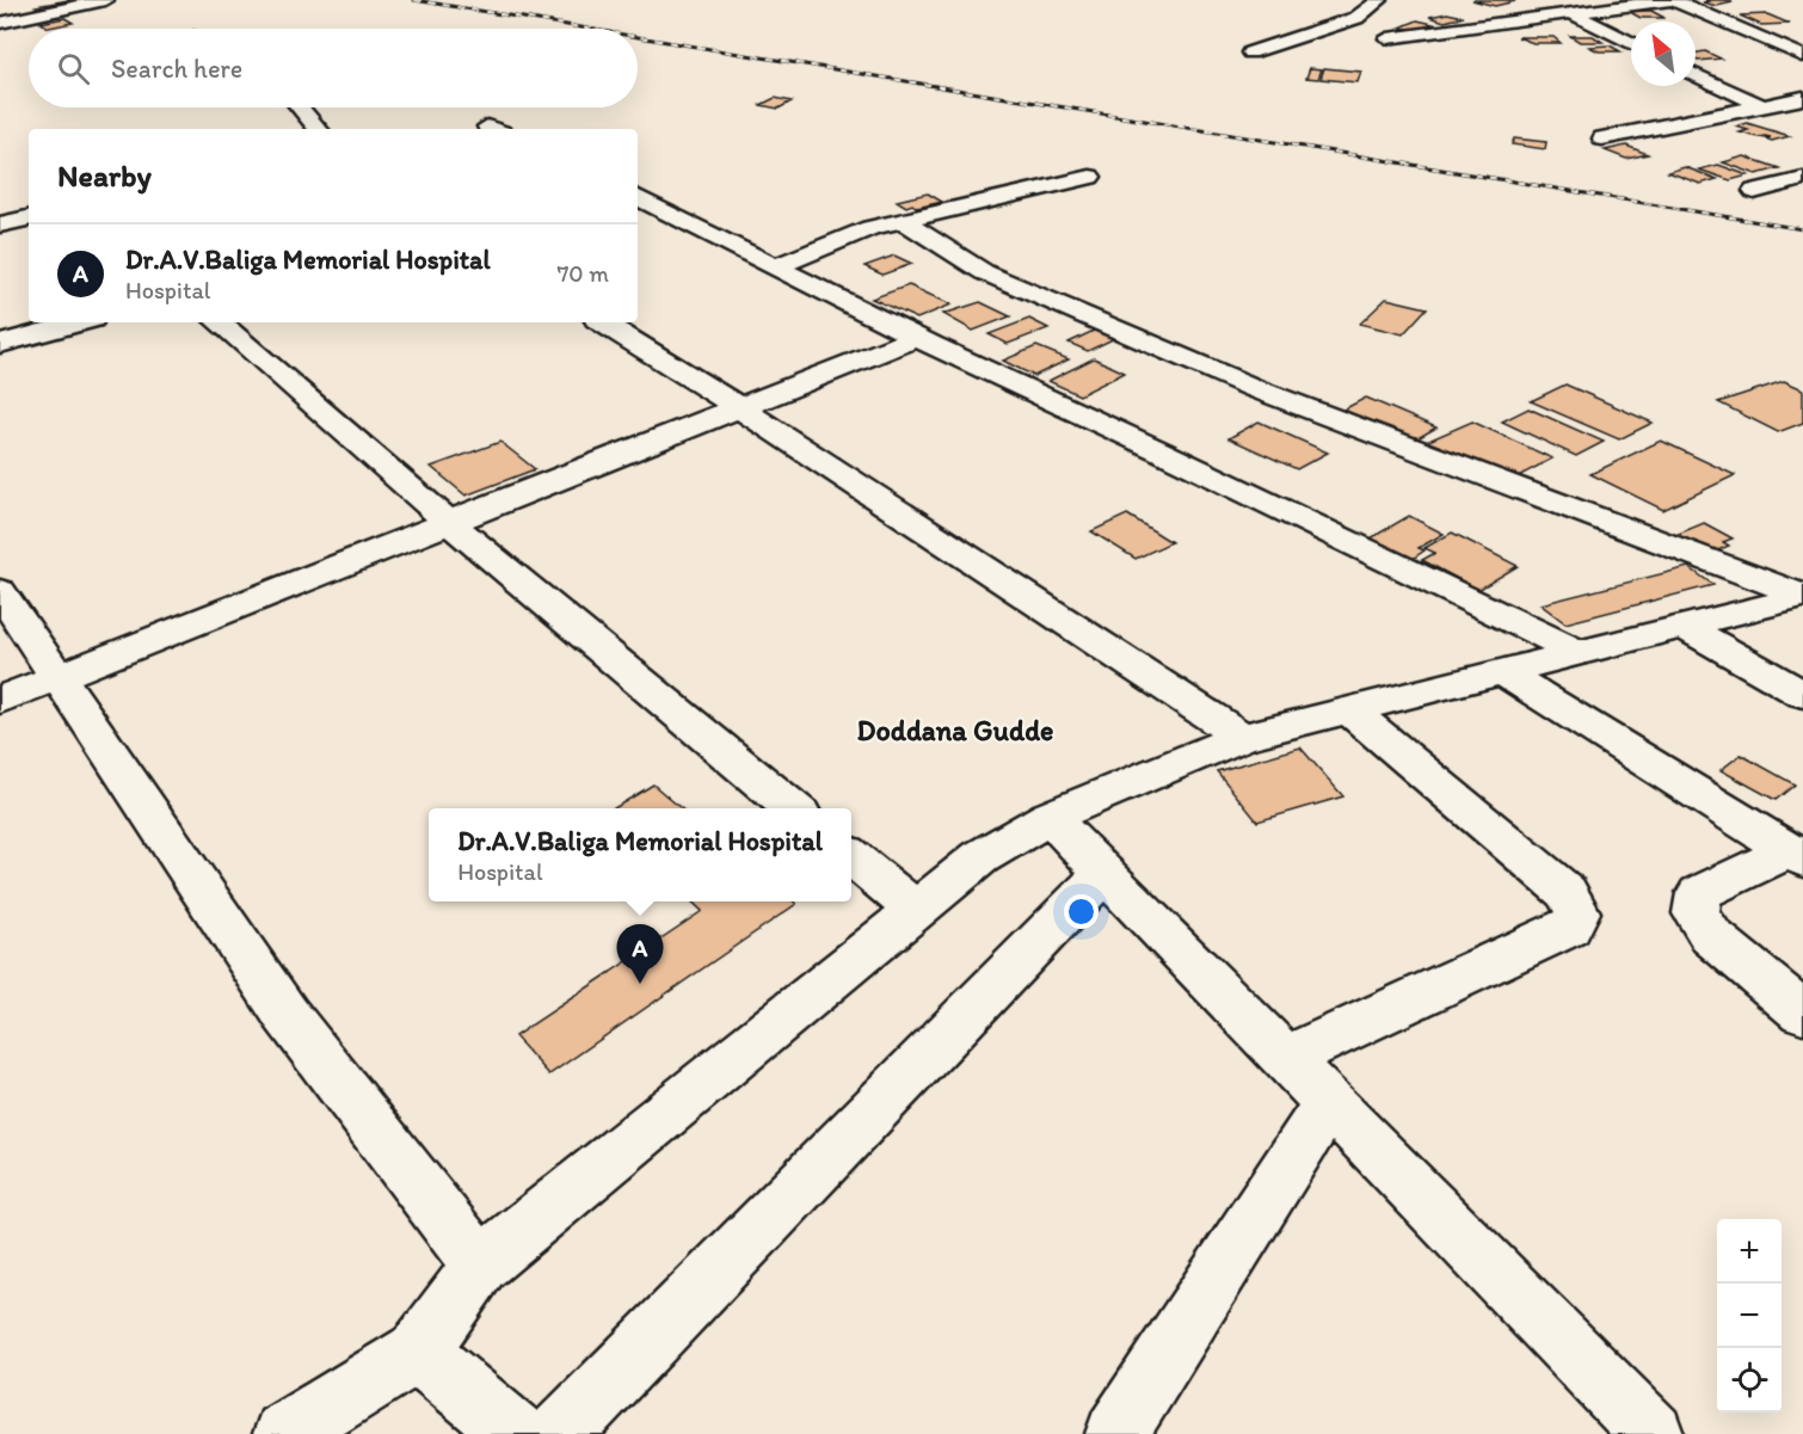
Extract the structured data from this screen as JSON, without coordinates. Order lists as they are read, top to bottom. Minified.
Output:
{"districts":["Doddana Gudde"],"north":"top left","page":{"search":"Search here","heading":"Nearby","list":[{"mark":"A","name":"Dr.A.V.Baliga Memorial Hospital","note":"Hospital","value":"70 m"}],"popup":["Dr.A.V.Baliga Memorial Hospital","Hospital"],"pins":"A","map_buttons":["+","−"]}}
